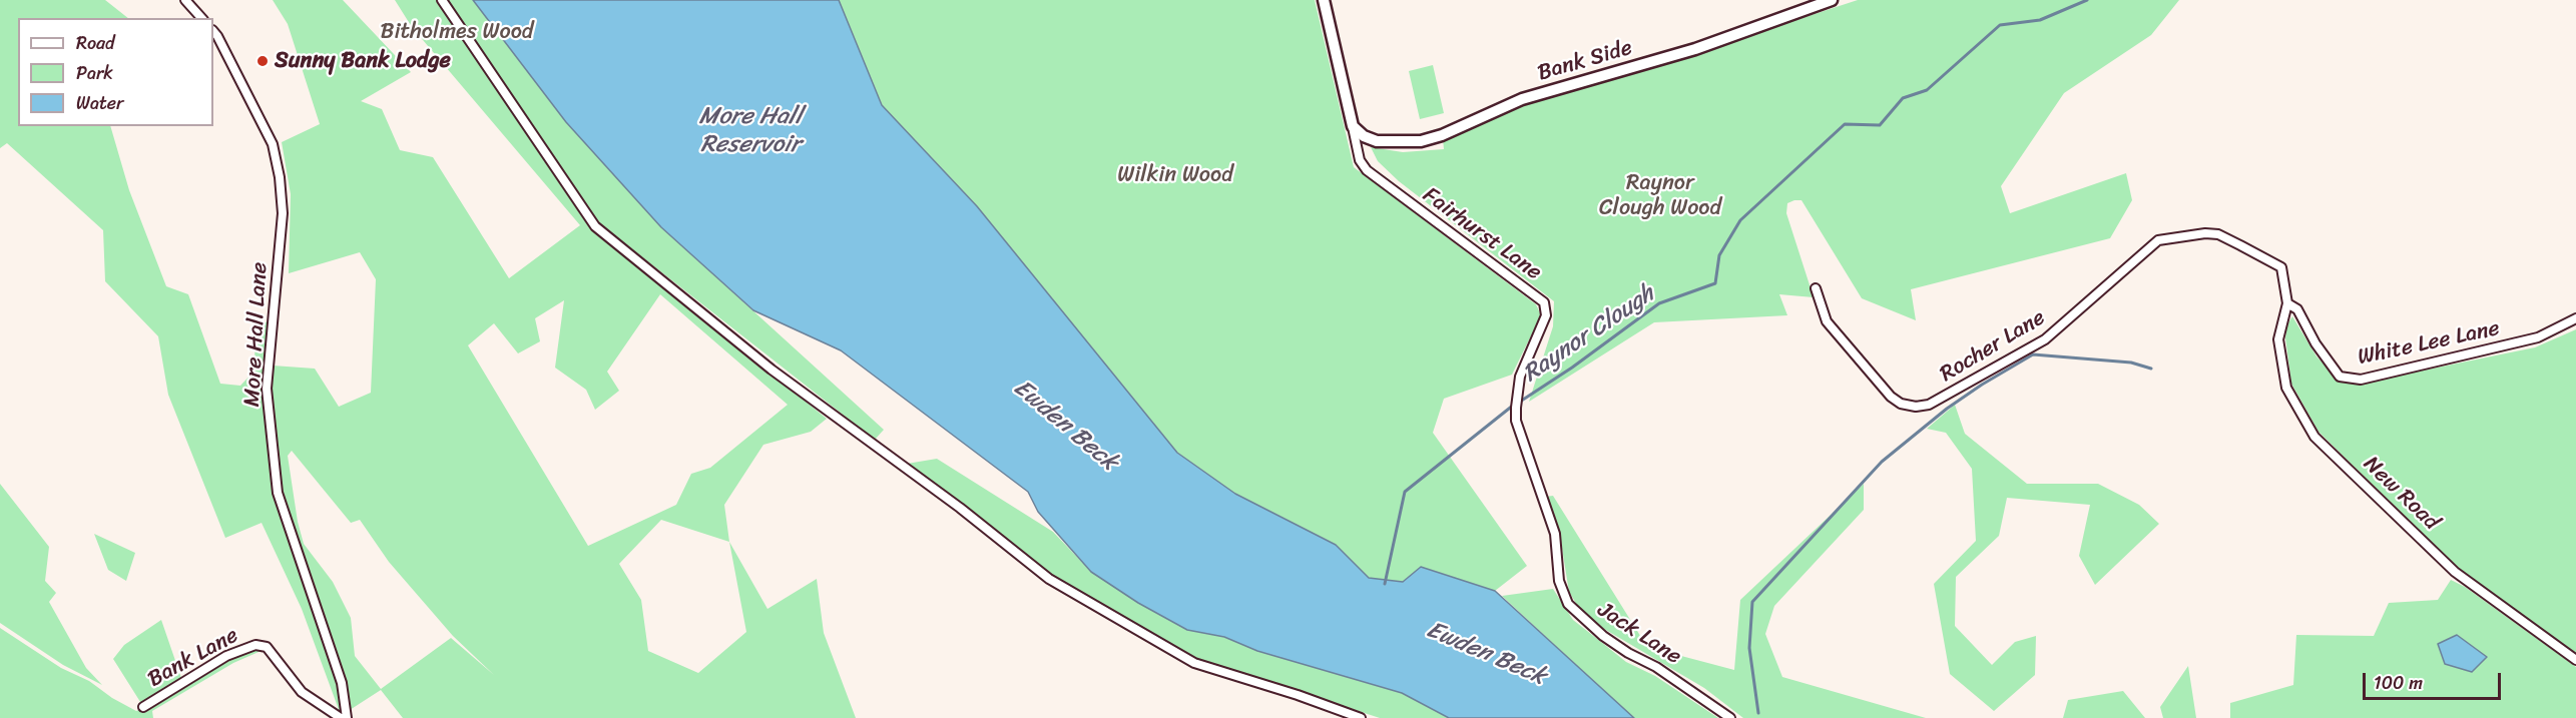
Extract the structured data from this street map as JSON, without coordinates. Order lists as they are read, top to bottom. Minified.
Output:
{"streets":{"street":["Bank Side","Fairhurst Lane","More Hall Lane","White Lee Lane","Rocher Lane","New Road","Jack Lane","Bank Lane"]},"crossings":[["Bank Side","Fairhurst Lane"],["Fairhurst Lane","Jack Lane"],["White Lee Lane","Rocher Lane"],["White Lee Lane","New Road"],["Rocher Lane","New Road"]],"water":["More Hall Reservoir","Raynor Clough","Ewden Beck"],"parks":["Bitholmes Wood","Wilkin Wood","Raynor Clough Wood"],"places":["Sunny Bank Lodge"],"legend":["Road","Park","Water"],"scale_bar":"100 m"}
